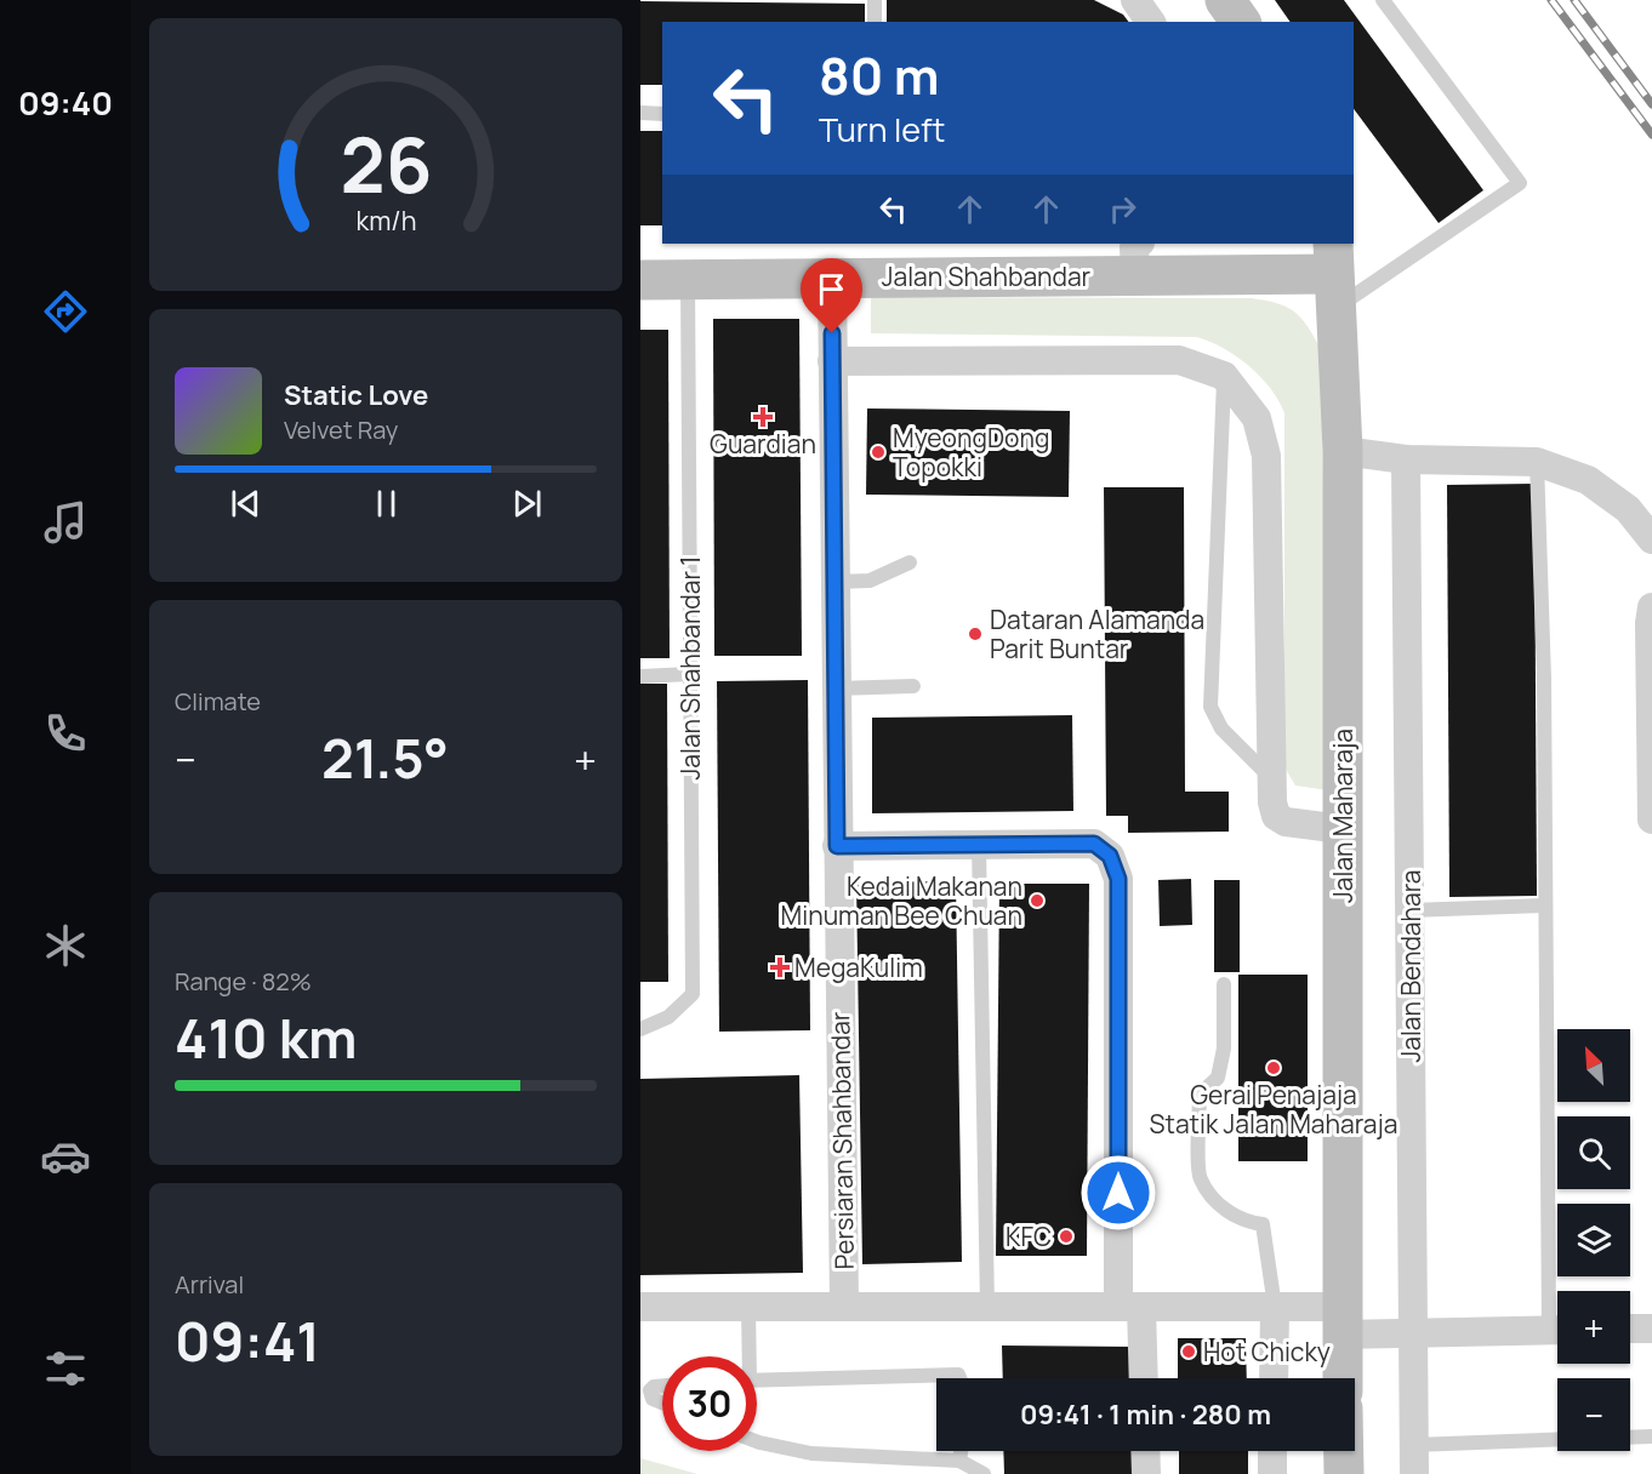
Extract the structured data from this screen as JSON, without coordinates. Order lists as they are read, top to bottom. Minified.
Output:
{"streets":{"street":["Jalan Shahbandar","Jalan Maharaja","Jalan Bendahara","Persiaran Shahbandar"],"lane":["Jalan Shahbandar 1"]},"crossings":[["Jalan Shahbandar","Jalan Shahbandar 1"],["Jalan Shahbandar","Jalan Maharaja"],["Jalan Shahbandar","Persiaran Shahbandar"]],"places":{"health":["Guardian","MegaKulim"],"other":["MyeongDong Topokki","Dataran Alamanda Parit Buntar","Kedai Makanan Minuman Bee Chuan","Gerai Penajaja Statik Jalan Maharaja","KFC","Hot Chicky"]},"north":"top left","page":{"tabs":"09:40","turn":["80 m","Turn left"],"song":["Static Love","Velvet Ray"],"tile":["Climate",["Range · 82%","410 km"],["Arrival","09:41"]],"heat":["−","21.5°","+"],"map_buttons":["+","−"],"limit":"30","trip":"09:41 · 1 min · 280 m","gauge":["26","km/h"]}}
